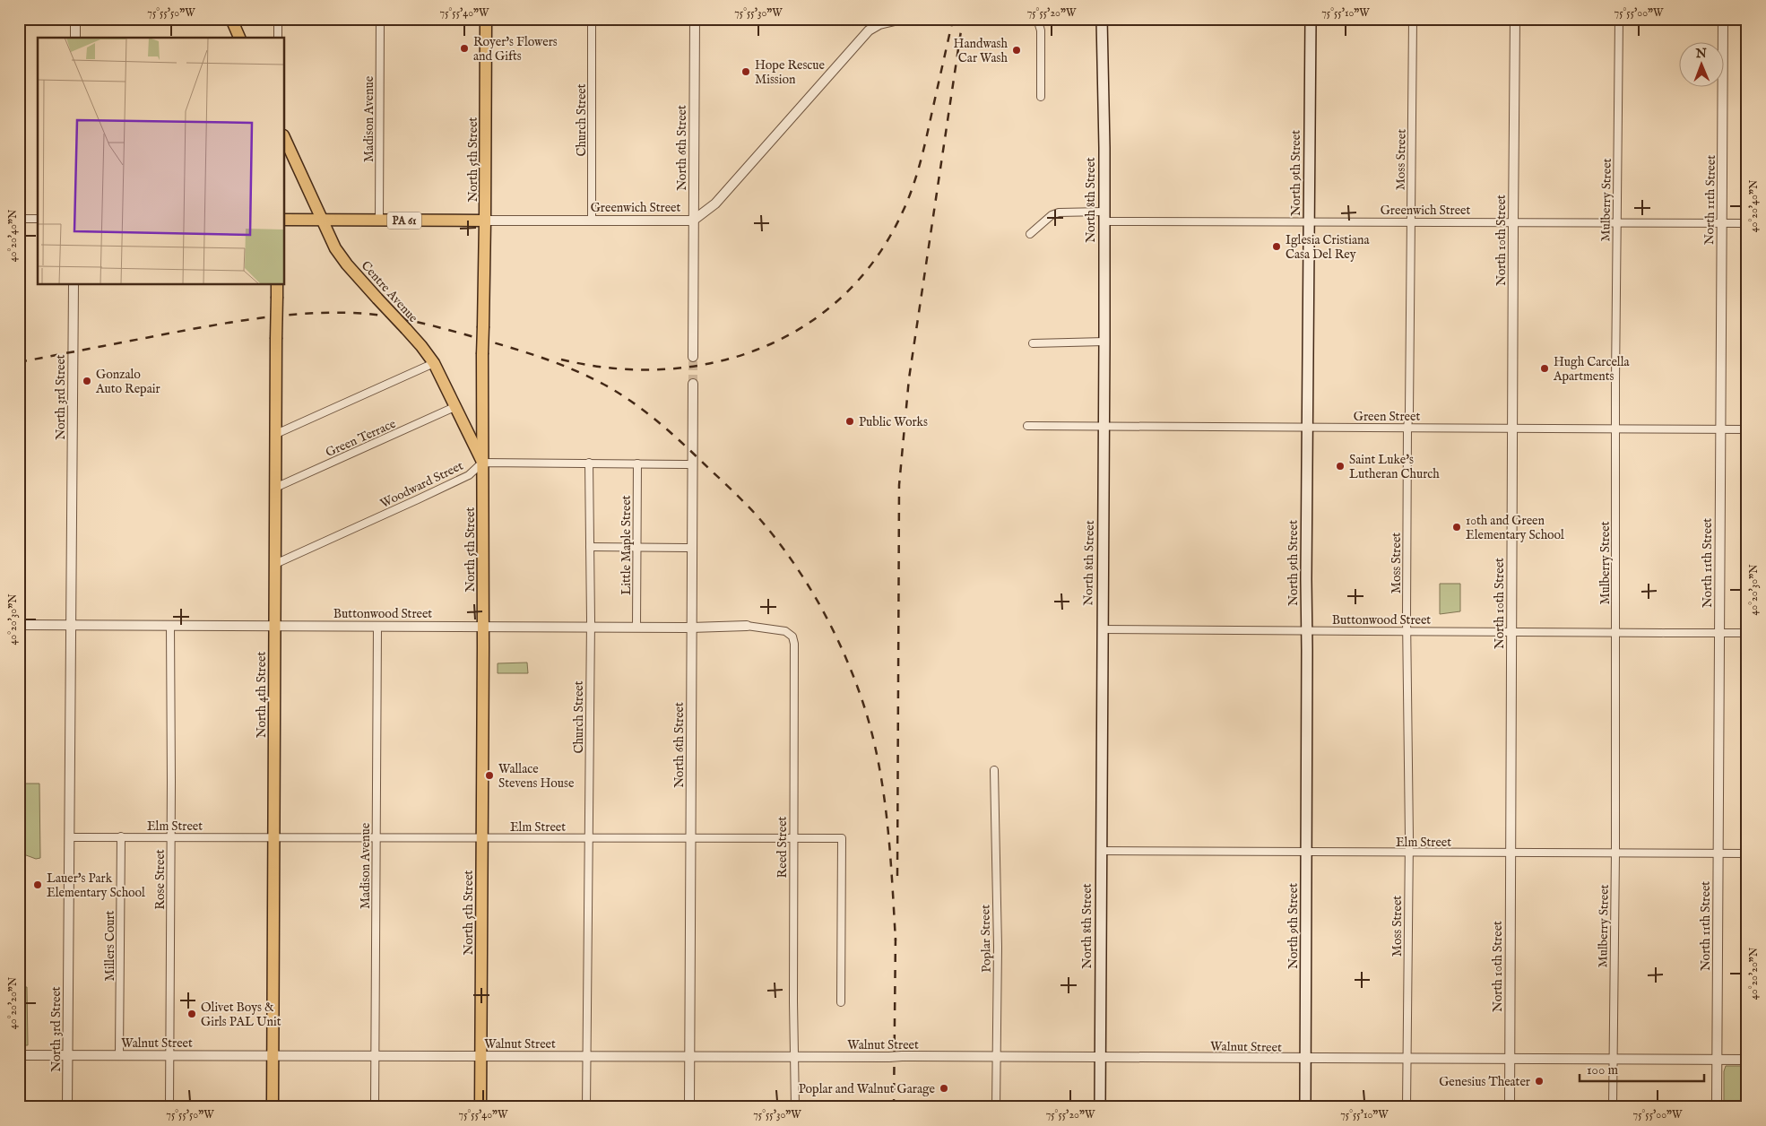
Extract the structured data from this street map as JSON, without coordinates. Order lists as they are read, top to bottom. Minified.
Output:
{"streets":{"main road":["North 5th Street","North 9th Street","North 8th Street","Greenwich Street","PA 61","Centre Avenue","North 4th Street"],"street":["Madison Avenue","Church Street","North 6th Street","Moss Street","Mulberry Street","North 11th Street","North 10th Street","North 3rd Street","Green Street","Green Terrace","Woodward Street","Little Maple Street","Buttonwood Street","Elm Street","Reed Street","Rose Street","Poplar Street","Millers Court","Walnut Street"]},"crossings":[["Madison Avenue","Greenwich Street"],["Madison Avenue","Buttonwood Street"],["Madison Avenue","Elm Street"],["Madison Avenue","Walnut Street"],["Church Street","Greenwich Street"],["Church Street","Buttonwood Street"],["Church Street","Elm Street"],["Church Street","Walnut Street"],["North 6th Street","Greenwich Street"],["North 6th Street","Buttonwood Street"],["North 6th Street","Elm Street"],["North 6th Street","Walnut Street"],["North 5th Street","Greenwich Street"],["North 5th Street","Centre Avenue"],["North 5th Street","Woodward Street"],["North 5th Street","Buttonwood Street"],["North 5th Street","Elm Street"],["North 5th Street","Walnut Street"],["Moss Street","Greenwich Street"],["Moss Street","Green Street"],["Moss Street","Buttonwood Street"],["Moss Street","Elm Street"],["Moss Street","Walnut Street"],["North 9th Street","Greenwich Street"],["North 9th Street","Green Street"],["North 9th Street","Buttonwood Street"],["North 9th Street","Elm Street"],["North 9th Street","Walnut Street"],["North 8th Street","Greenwich Street"],["North 8th Street","Green Street"],["North 8th Street","Buttonwood Street"],["North 8th Street","Elm Street"],["North 8th Street","Walnut Street"],["Mulberry Street","Greenwich Street"],["Mulberry Street","Green Street"],["Mulberry Street","Buttonwood Street"],["Mulberry Street","Elm Street"],["Mulberry Street","Walnut Street"],["North 11th Street","Greenwich Street"],["North 11th Street","Green Street"],["North 11th Street","Buttonwood Street"],["North 11th Street","Elm Street"],["North 11th Street","Walnut Street"],["Greenwich Street","North 10th Street"],["Greenwich Street","Centre Avenue"],["North 10th Street","Green Street"],["North 10th Street","Buttonwood Street"],["North 10th Street","Elm Street"],["North 10th Street","Walnut Street"],["Centre Avenue","Green Terrace"],["Centre Avenue","Woodward Street"],["North 3rd Street","Buttonwood Street"],["North 3rd Street","Elm Street"],["North 3rd Street","Walnut Street"],["Green Terrace","North 4th Street"],["Woodward Street","North 4th Street"],["Little Maple Street","Buttonwood Street"],["Buttonwood Street","North 4th Street"],["Buttonwood Street","Reed Street"],["Buttonwood Street","Rose Street"],["North 4th Street","Elm Street"],["North 4th Street","Walnut Street"],["Elm Street","Reed Street"],["Elm Street","Rose Street"],["Elm Street","Millers Court"],["Reed Street","Walnut Street"],["Rose Street","Walnut Street"],["Poplar Street","Walnut Street"],["Millers Court","Walnut Street"]],"places":["Royer's Flowers and Gifts","Handwash Car Wash","Hope Rescue Mission","Iglesia Cristiana Casa Del Rey","Hugh Carcella Apartments","Gonzalo Auto Repair","Public Works","Saint Luke's Lutheran Church","10th and Green Elementary School","Wallace Stevens House","Lauer's Park Elementary School","Olivet Boys & Girls PAL Unit","Genesius Theater","Poplar and Walnut Garage"],"scale_bar":"100 m","north":"top","coordinates":["75°55'50\"W","75°55'40\"W","75°55'30\"W","75°55'20\"W","75°55'10\"W","75°55'00\"W","40°20'40\"N","40°20'30\"N","40°20'20\"N"]}
